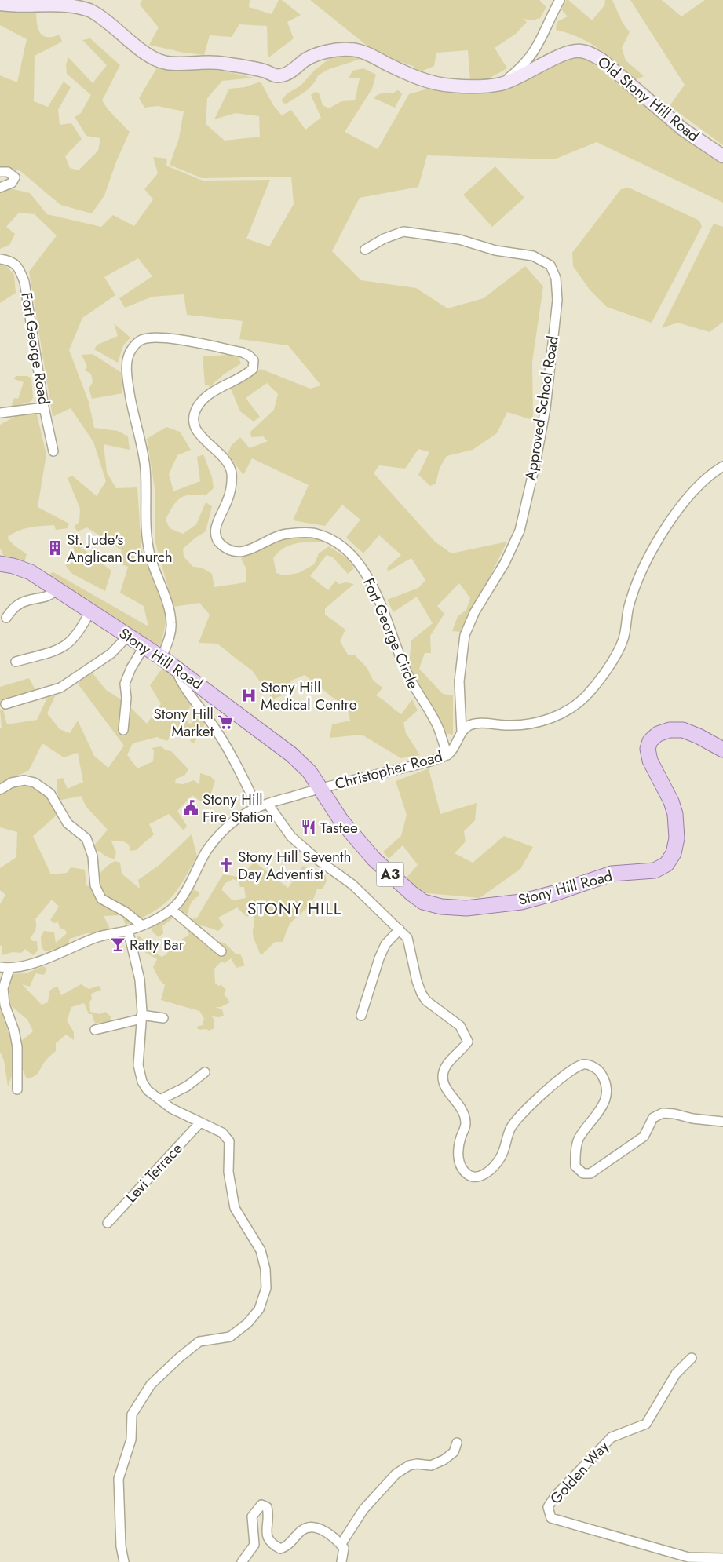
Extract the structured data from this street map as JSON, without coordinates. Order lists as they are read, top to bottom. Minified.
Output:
{"streets":{"main road":["Stony Hill Road","A3"],"street":["Old Stony Hill Road","Fort George Road","Approved School Road","Fort George Circle","Christopher Road","Levi Terrace","Golden Way"]},"crossings":[["Approved School Road","Christopher Road"],["Fort George Circle","Stony Hill Road"],["Fort George Circle","Christopher Road"],["Stony Hill Road","Christopher Road"]],"districts":["STONY HILL"],"places":{"building":["St. Jude's Anglican Church"],"hospital":["Stony Hill Medical Centre"],"supermarket":["Stony Hill Market"],"public building":["Stony Hill Fire Station"],"restaurant":["Tastee"],"church":["Stony Hill Seventh Day Adventist"],"bar":["Ratty Bar"]}}
